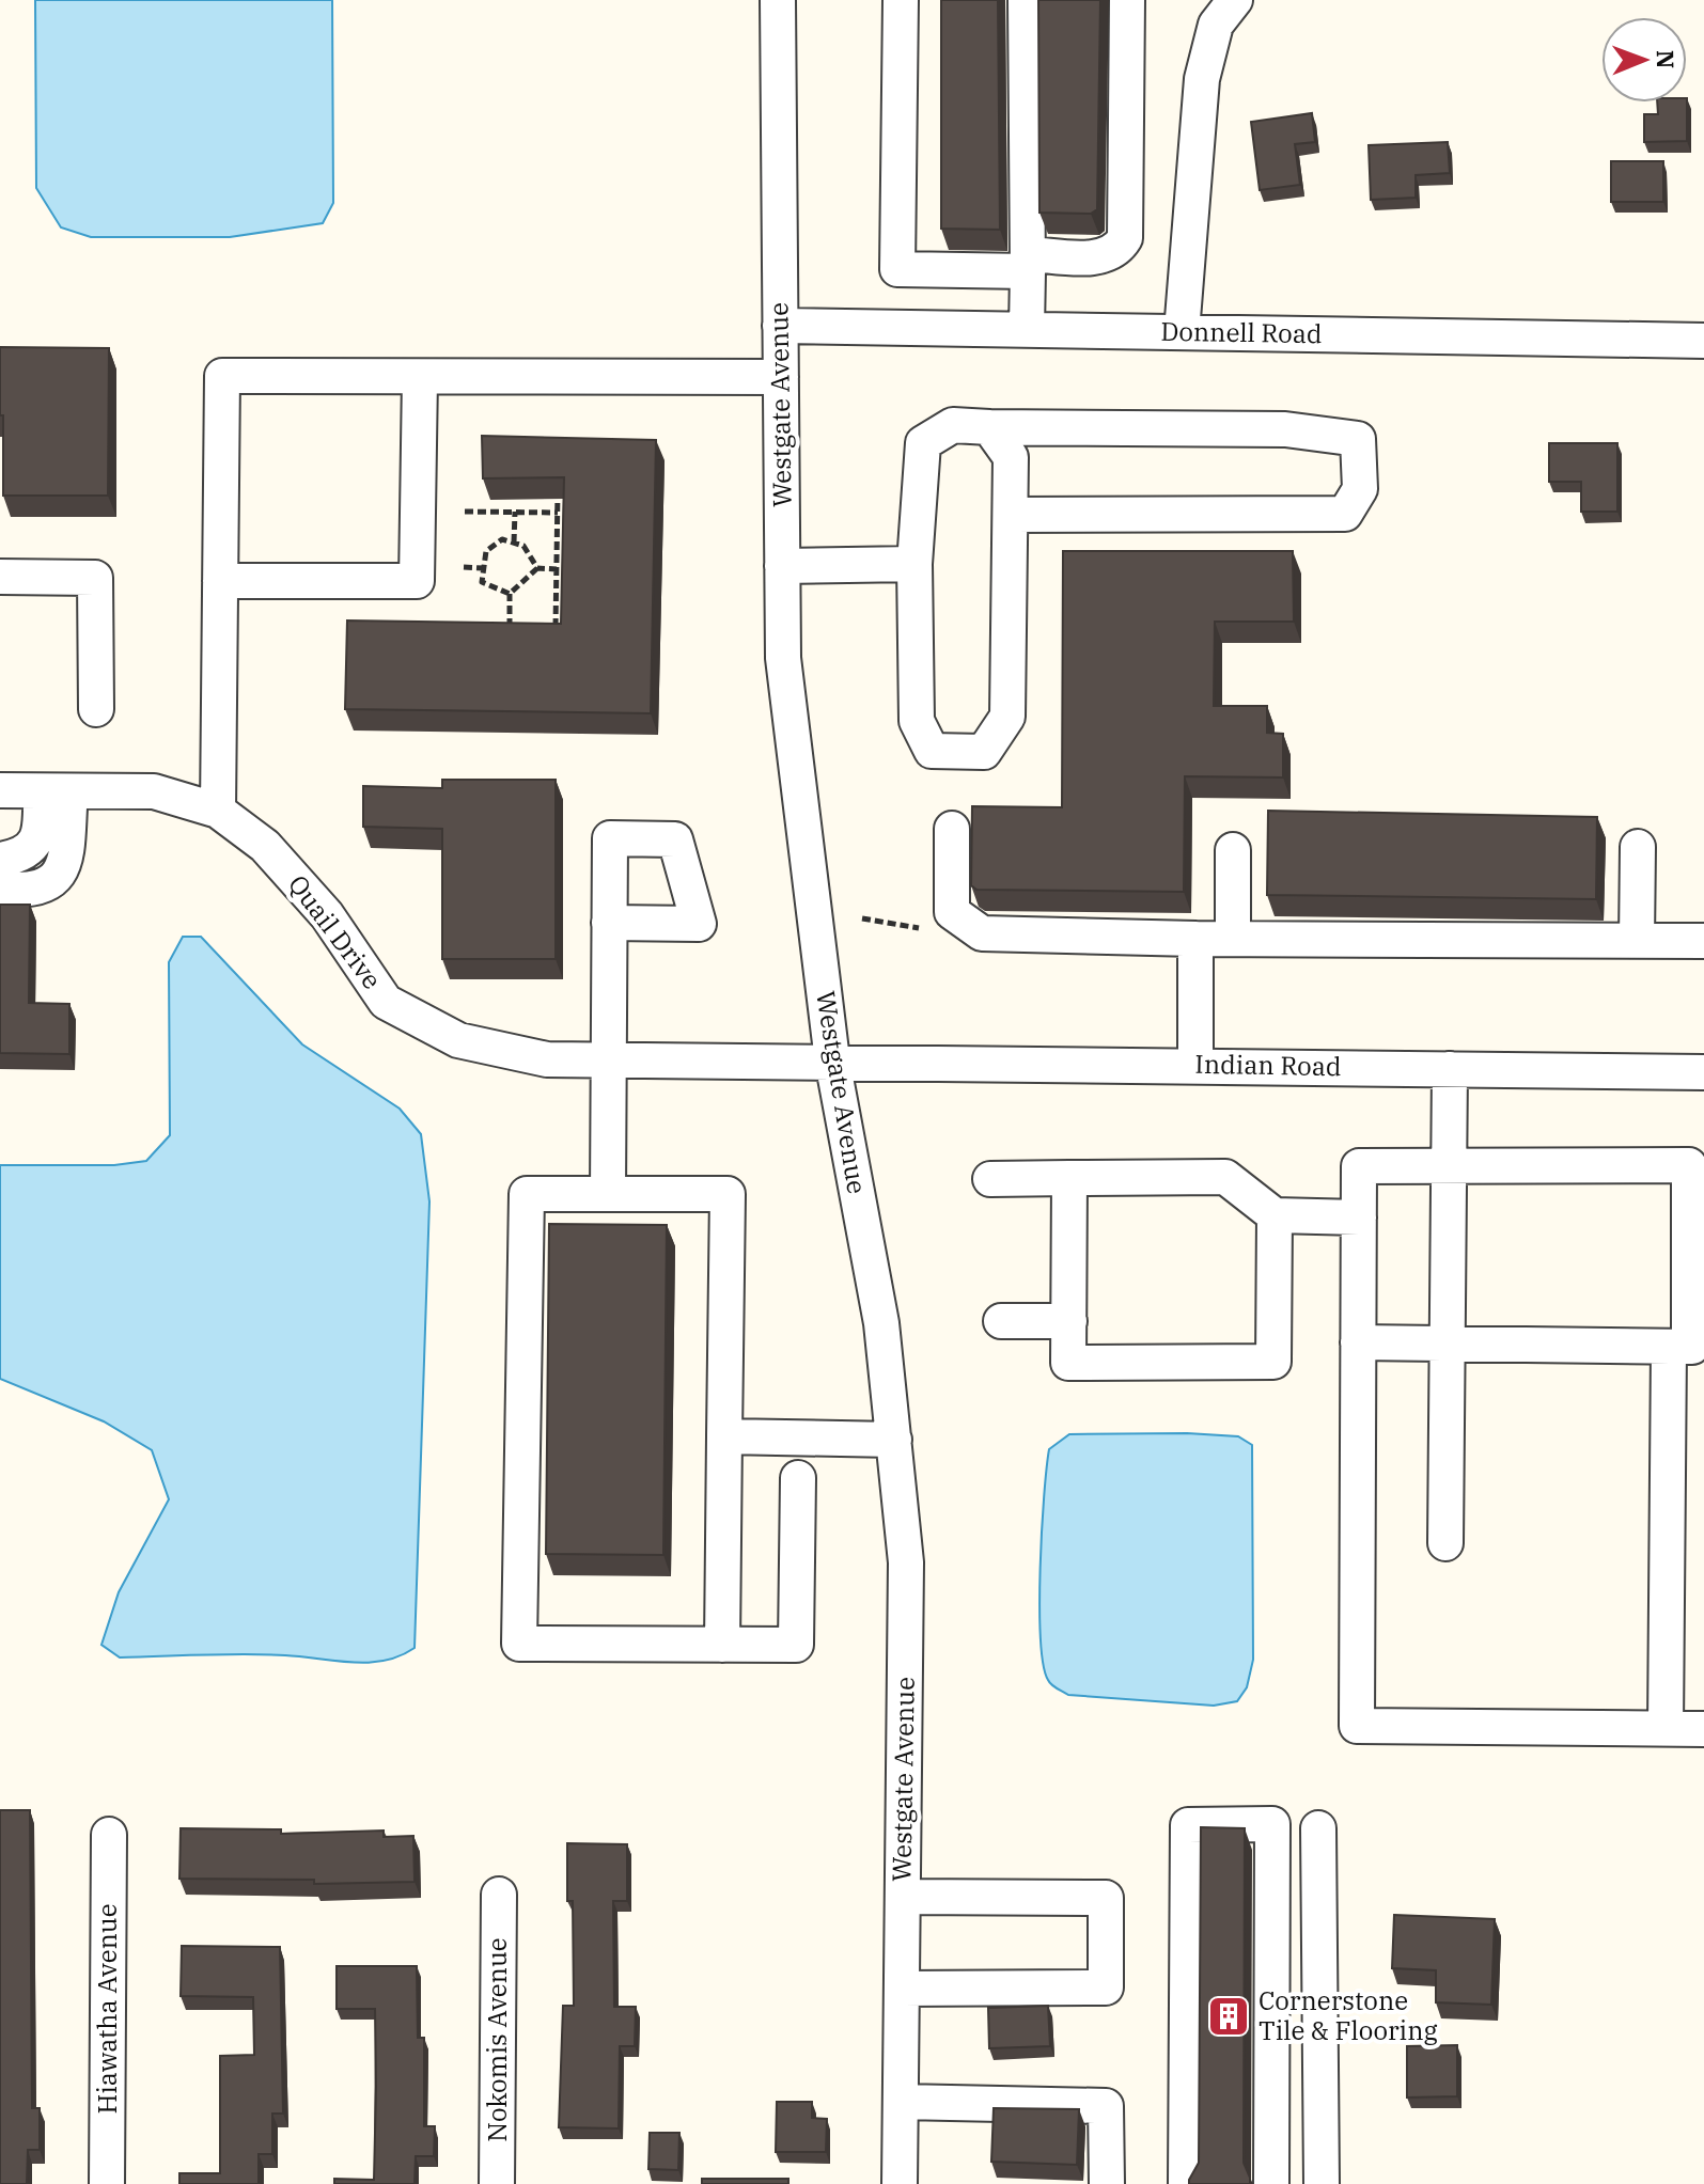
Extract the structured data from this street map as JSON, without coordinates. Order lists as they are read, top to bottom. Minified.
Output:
{"streets":{"street":["Donnell Road","Westgate Avenue","Quail Drive","Indian Road","Hiawatha Avenue","Nokomis Avenue"]},"crossings":[["Donnell Road","Westgate Avenue"],["Westgate Avenue","Quail Drive"],["Westgate Avenue","Indian Road"],["Quail Drive","Indian Road"]],"places":{"building":["Cornerstone Tile & Flooring"]},"north":"right"}
